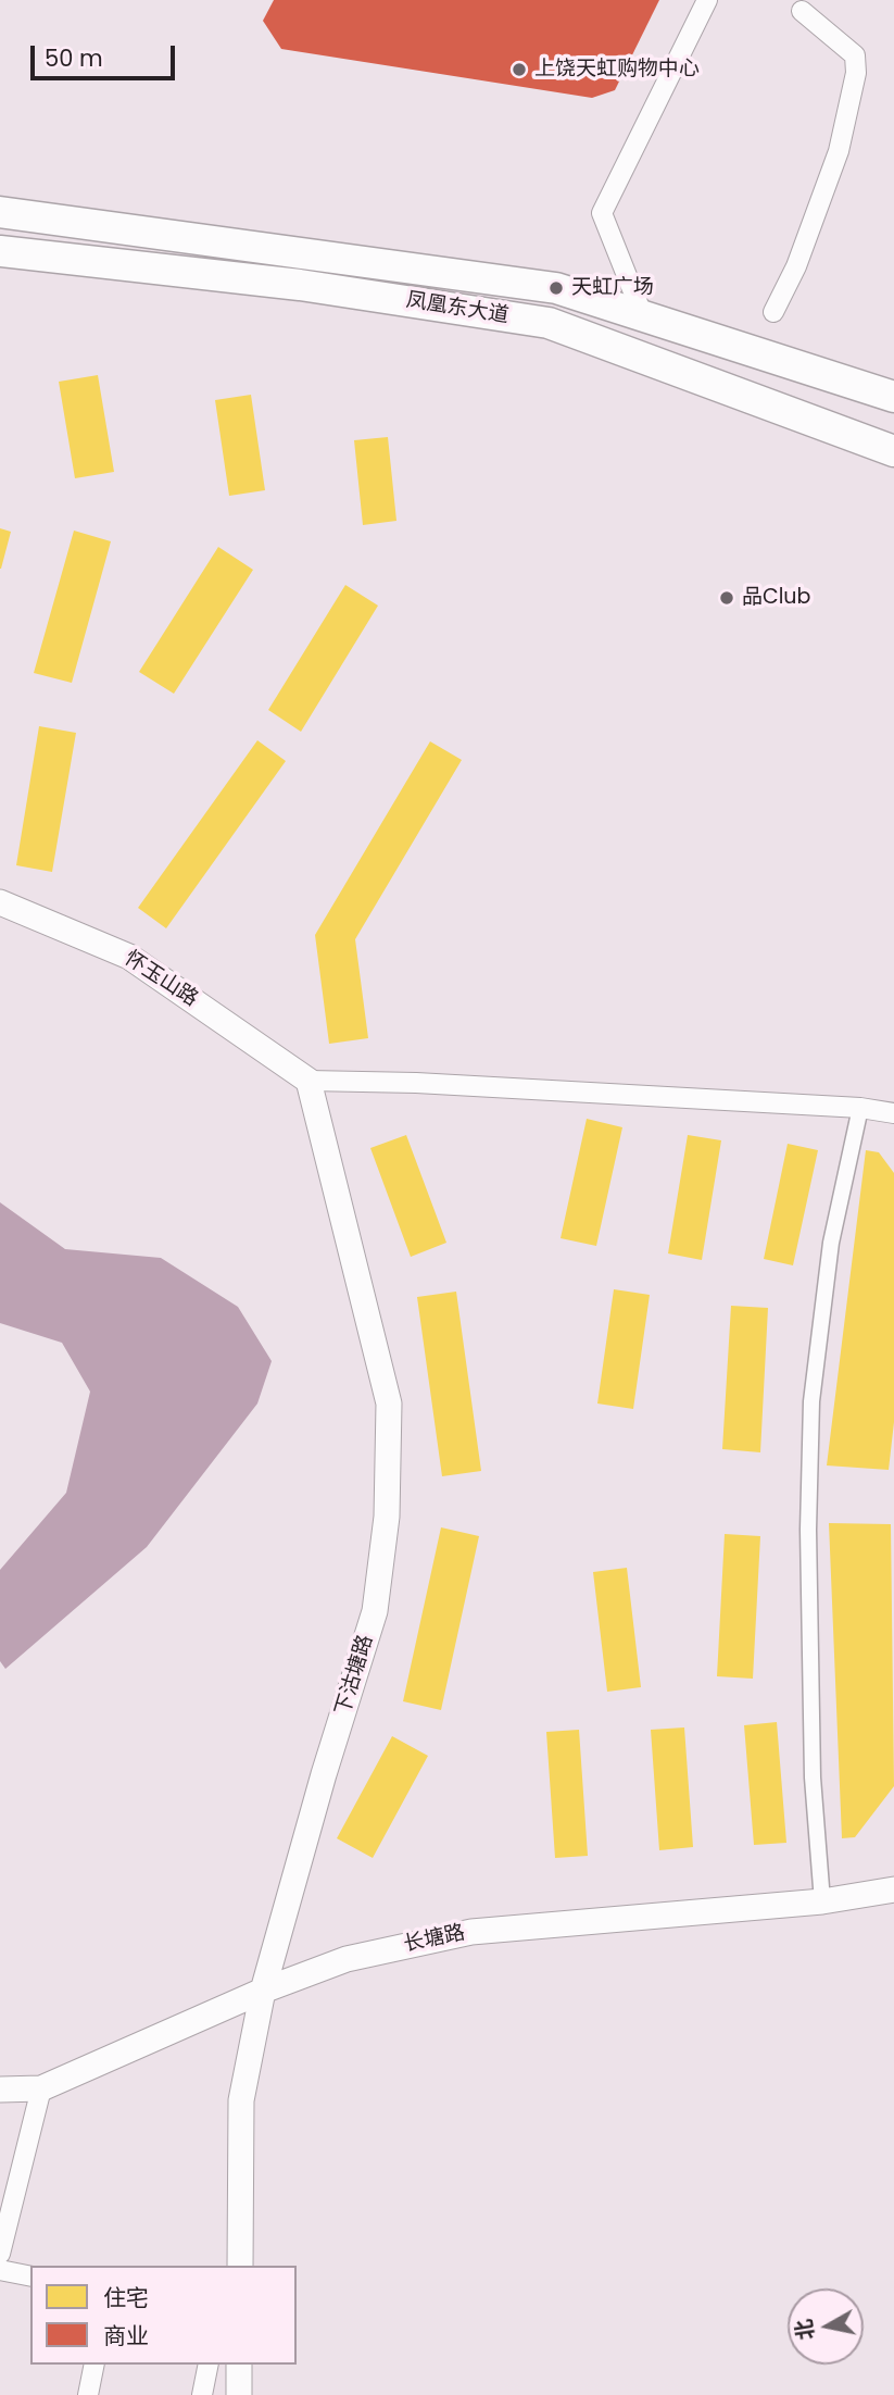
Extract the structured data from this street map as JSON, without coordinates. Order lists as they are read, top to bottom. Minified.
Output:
{"streets":{"main road":["凤凰东大道"],"street":["怀玉山路","下沽塘路","长塘路"]},"crossings":[["怀玉山路","下沽塘路"],["下沽塘路","长塘路"]],"places":["上饶天虹购物中心","天虹广场","品Club"],"legend":["住宅","商业"],"scale_bar":"50 m","north":"left"}
